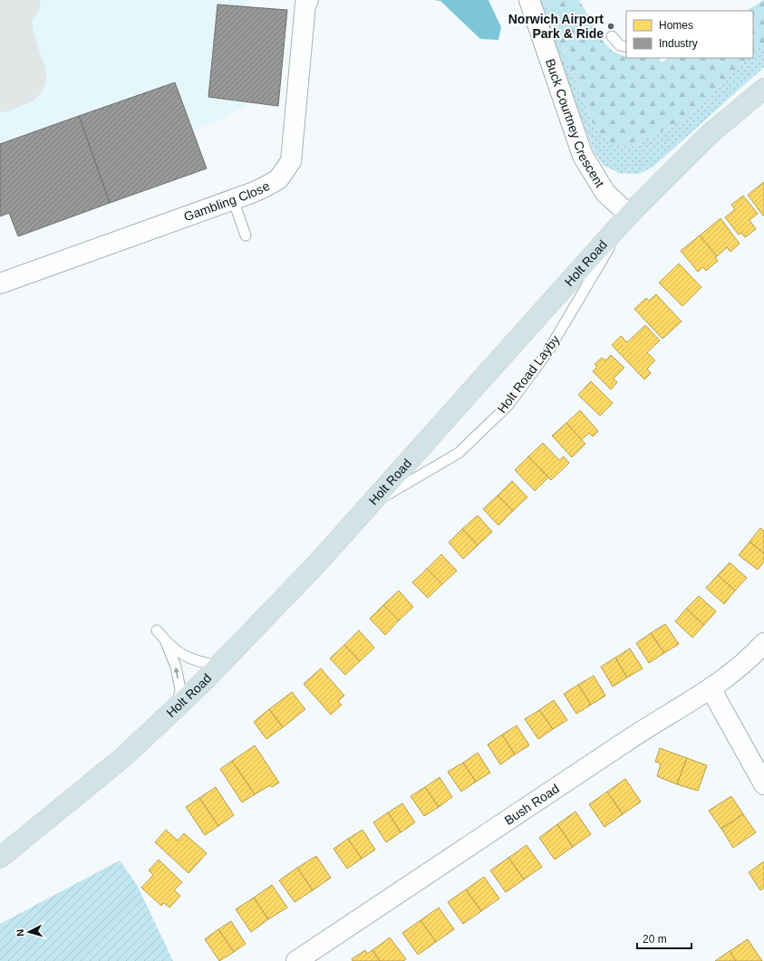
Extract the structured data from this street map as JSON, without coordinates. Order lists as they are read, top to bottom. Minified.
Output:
{"streets":{"highway":["Holt Road"],"street":["Buck Courtney Crescent","Gambling Close","Bush Road"],"lane":["Holt Road Layby"]},"crossings":[["Buck Courtney Crescent","Holt Road"],["Buck Courtney Crescent","Holt Road Layby"],["Holt Road","Holt Road Layby"]],"places":["Norwich Airport Park & Ride"],"legend":["Homes","Industry"],"scale_bar":"20 m","north":"left"}
